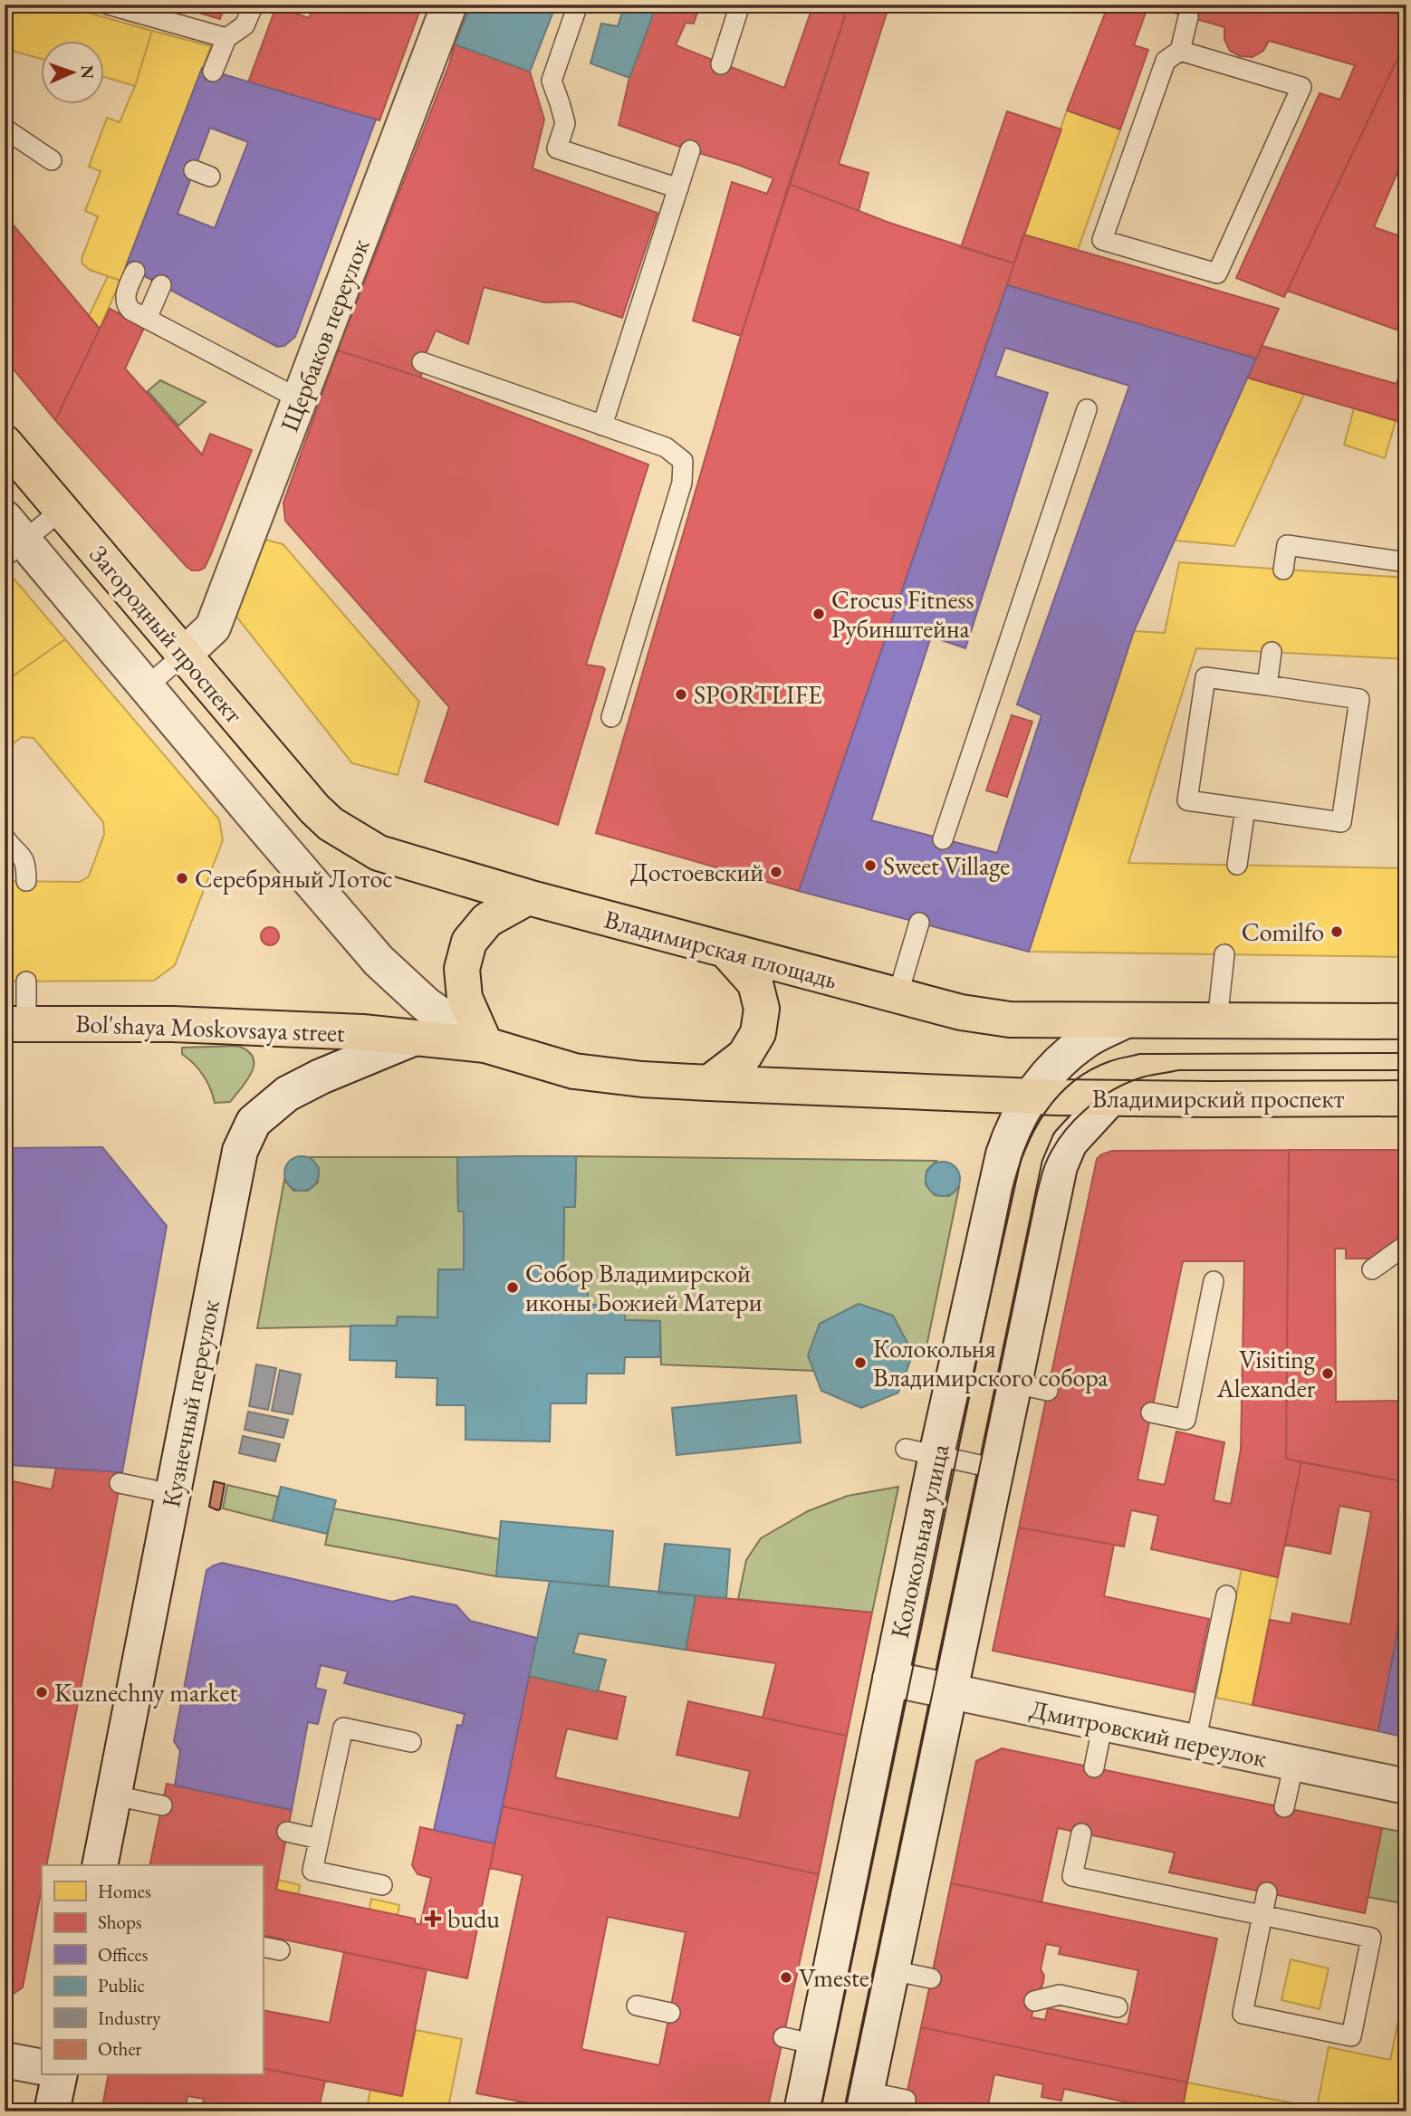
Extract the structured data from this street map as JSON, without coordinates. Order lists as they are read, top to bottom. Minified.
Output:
{"streets":{"main road":["Загородный проспект","Владимирская площадь","Bol'shaya Moskovsaya street","Владимирский проспект"],"street":["Щербаков переулок","Кузнечный переулок","Колокольная улица","Дмитровский переулок"]},"crossings":[["Щербаков переулок","Загородный проспект"],["Загородный проспект","Владимирская площадь"],["Загородный проспект","Bol'shaya Moskovsaya street"],["Владимирская площадь","Колокольная улица"],["Bol'shaya Moskovsaya street","Кузнечный переулок"],["Владимирский проспект","Колокольная улица"],["Колокольная улица","Дмитровский переулок"]],"places":{"other":["Crocus Fitness Рубинштейна","SPORTLIFE","Sweet Village","Достоевский","Серебряный Лотос","Comilfo","Собор Владимирской иконы Божией Матери","Колокольня Владимирского собора","Visiting Alexander","Kuznechny market","Vmeste"],"health":["budu"]},"legend":["Homes","Shops","Offices","Public","Industry","Other"],"north":"right"}
